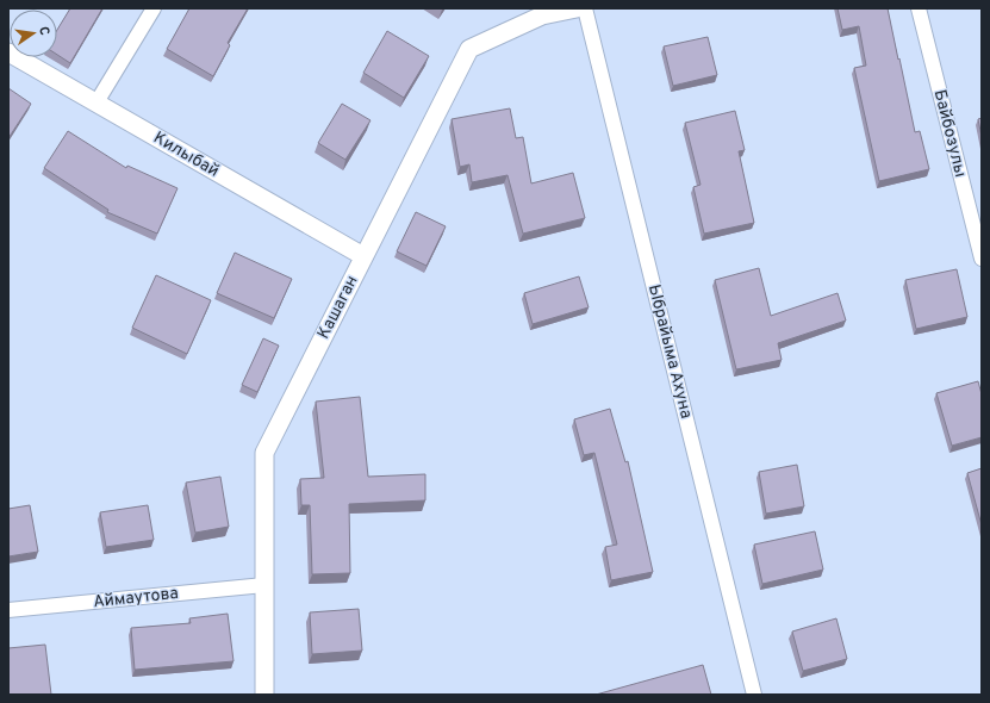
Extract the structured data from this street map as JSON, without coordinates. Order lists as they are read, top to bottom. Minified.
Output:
{"streets":{"street":["Байбозулы","Килыбай","Кашаган","Ыбрайыма Ахуна","Аймаутова"]},"crossings":[["Килыбай","Кашаган"],["Кашаган","Аймаутова"]],"north":"right"}
